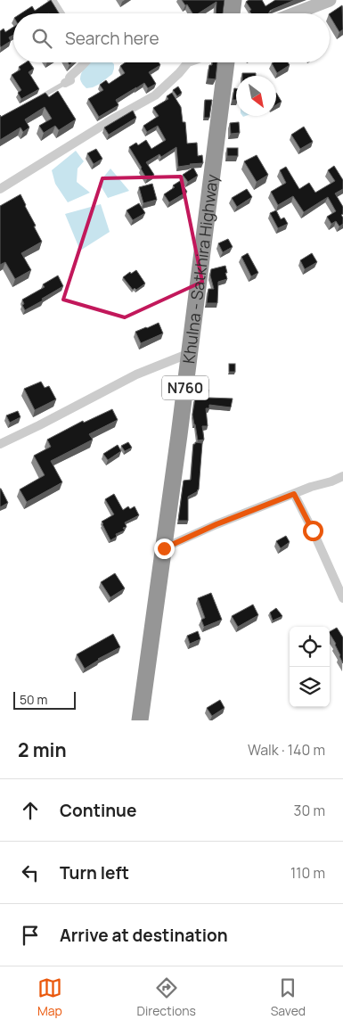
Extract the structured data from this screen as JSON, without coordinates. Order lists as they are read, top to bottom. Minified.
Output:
{"streets":{"highway":["Khulna - Satkhira Highway","N760"]},"scale_bar":"50 m","north":"bottom right","page":{"search":"Search here","scale":"50 m","heading":["2 min","Walk · 140 m"],"list":[["Continue","30 m"],["Turn left","110 m"],"Arrive at destination"],"nav":["Map","Directions","Saved"]}}
